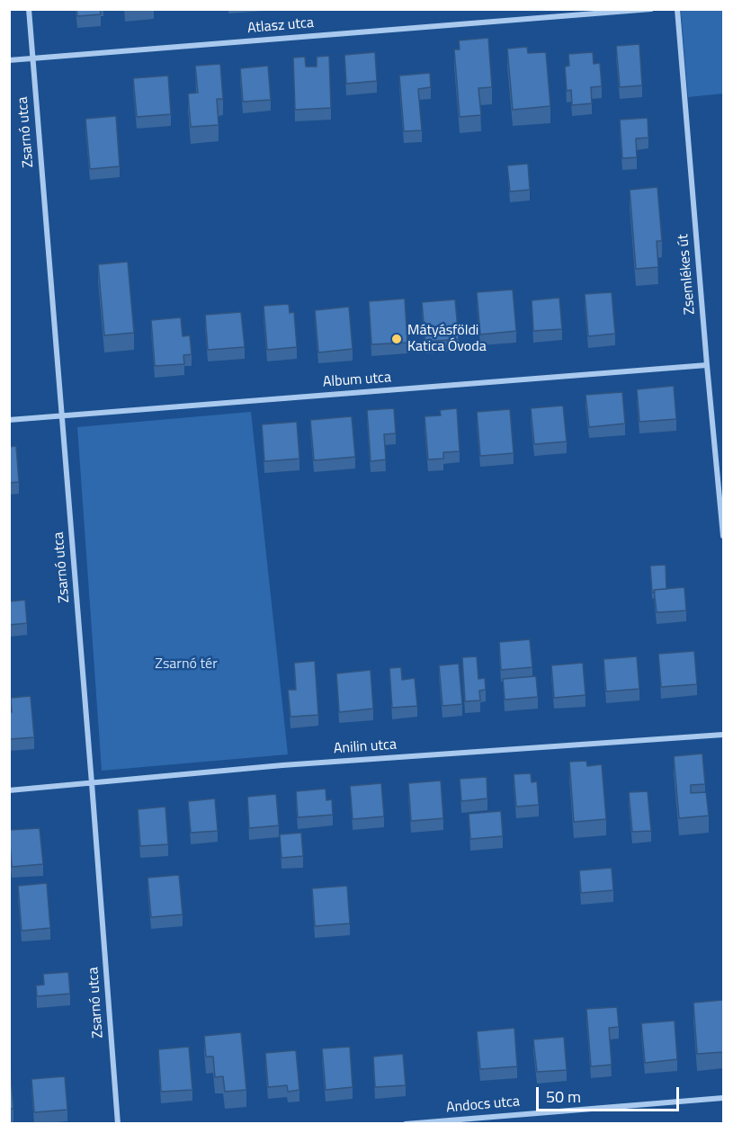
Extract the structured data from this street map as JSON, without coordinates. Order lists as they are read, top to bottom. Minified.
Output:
{"streets":{"street":["Atlasz utca","Zsarnó utca","Zsemlékes út","Album utca","Anilin utca","Andocs utca"]},"crossings":[["Atlasz utca","Zsarnó utca"],["Zsarnó utca","Album utca"],["Zsarnó utca","Anilin utca"],["Zsemlékes út","Album utca"]],"parks":["Zsarnó tér"],"places":["Mátyásföldi Katica Óvoda"],"scale_bar":"50 m"}
